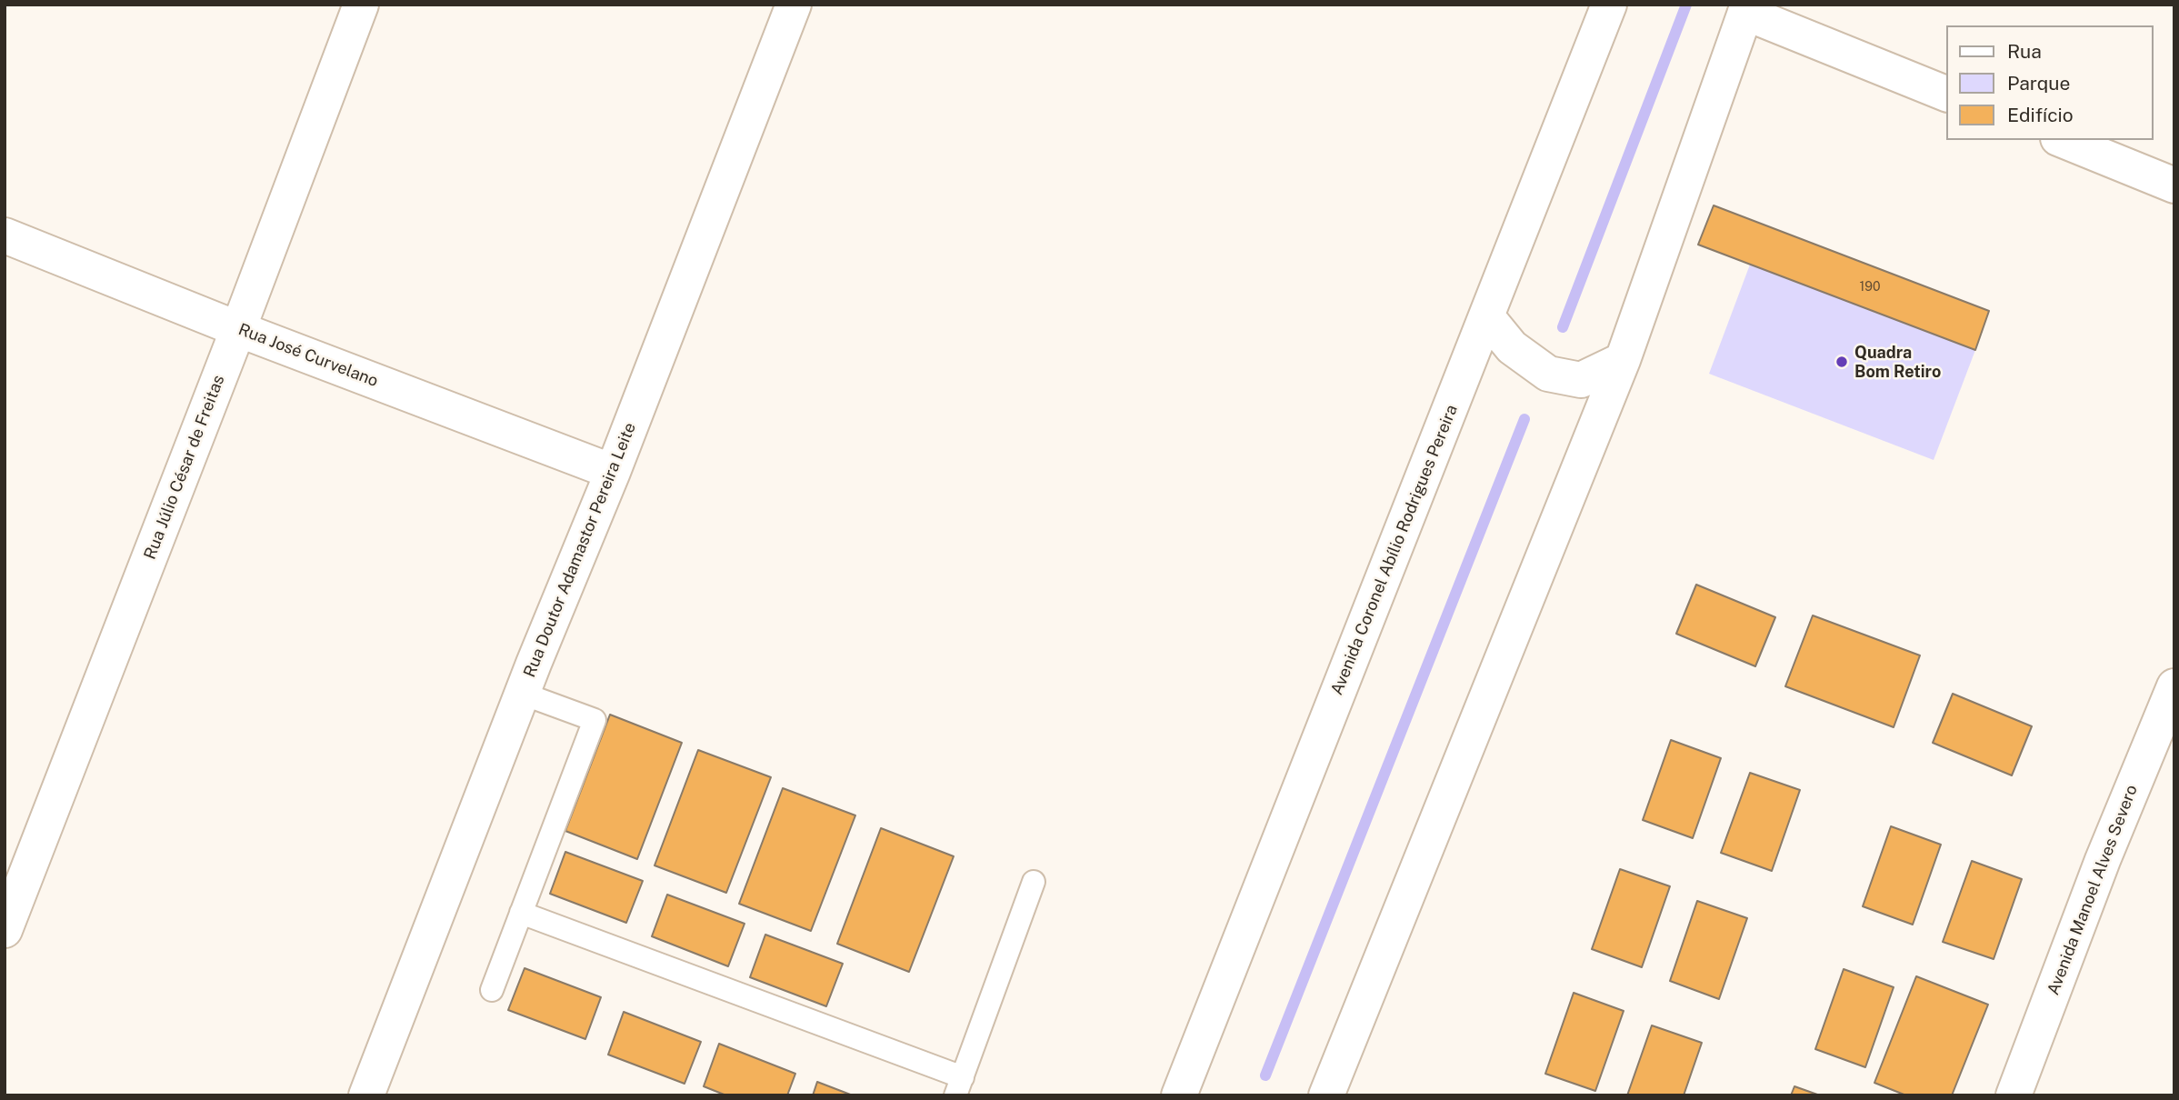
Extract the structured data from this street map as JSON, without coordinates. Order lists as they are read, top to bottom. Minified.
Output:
{"streets":{"street":["Rua José Curvelano","Rua Júlio César de Freitas","Rua Doutor Adamastor Pereira Leite","Avenida Coronel Abílio Rodrigues Pereira","Avenida Manoel Alves Severo"]},"crossings":[["Rua José Curvelano","Rua Júlio César de Freitas"],["Rua José Curvelano","Rua Doutor Adamastor Pereira Leite"]],"places":["Quadra Bom Retiro"],"house_numbers":["190"],"legend":["Rua","Parque","Edifício"]}
